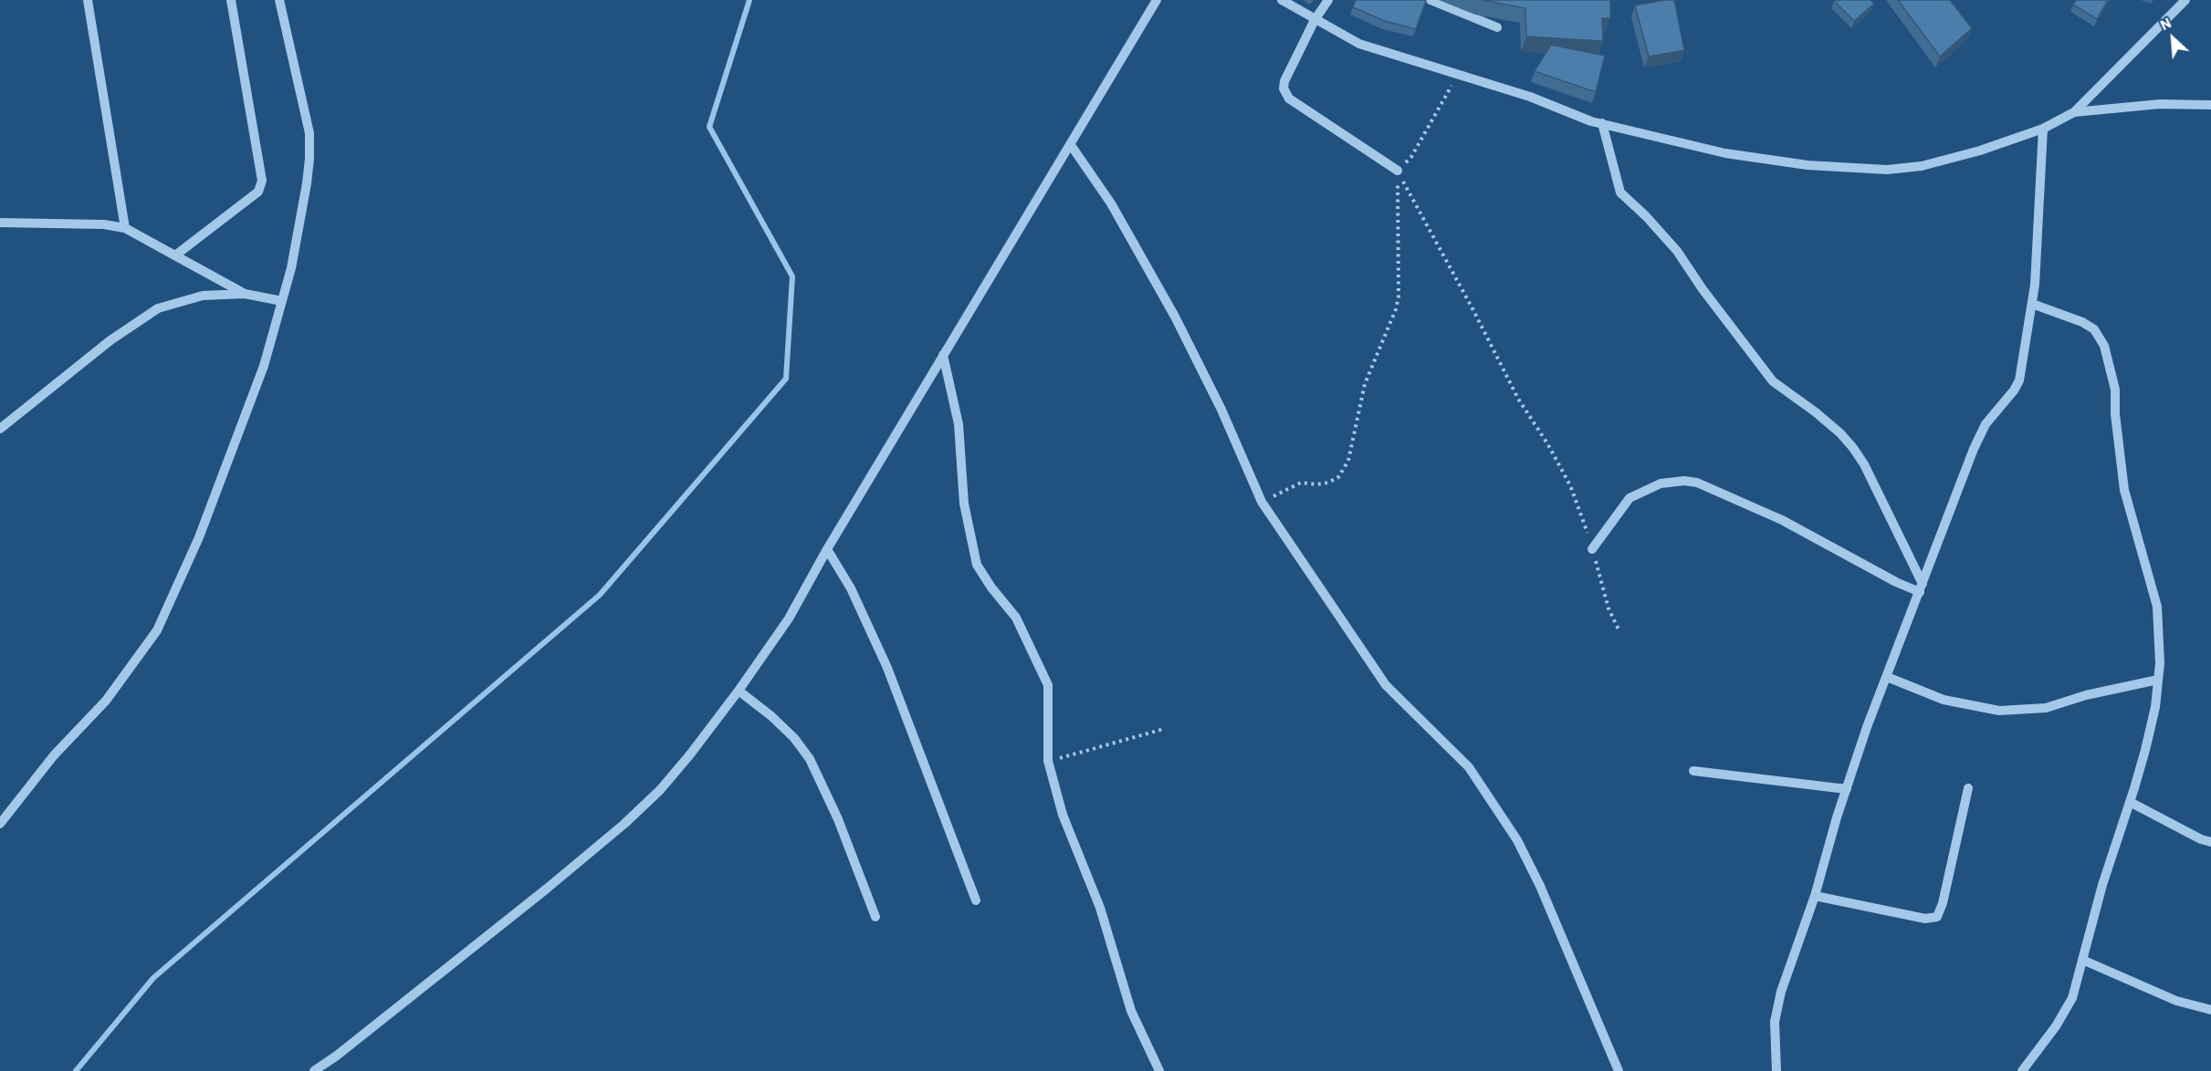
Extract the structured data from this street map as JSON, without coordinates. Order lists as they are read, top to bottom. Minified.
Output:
{"north":"top left"}
